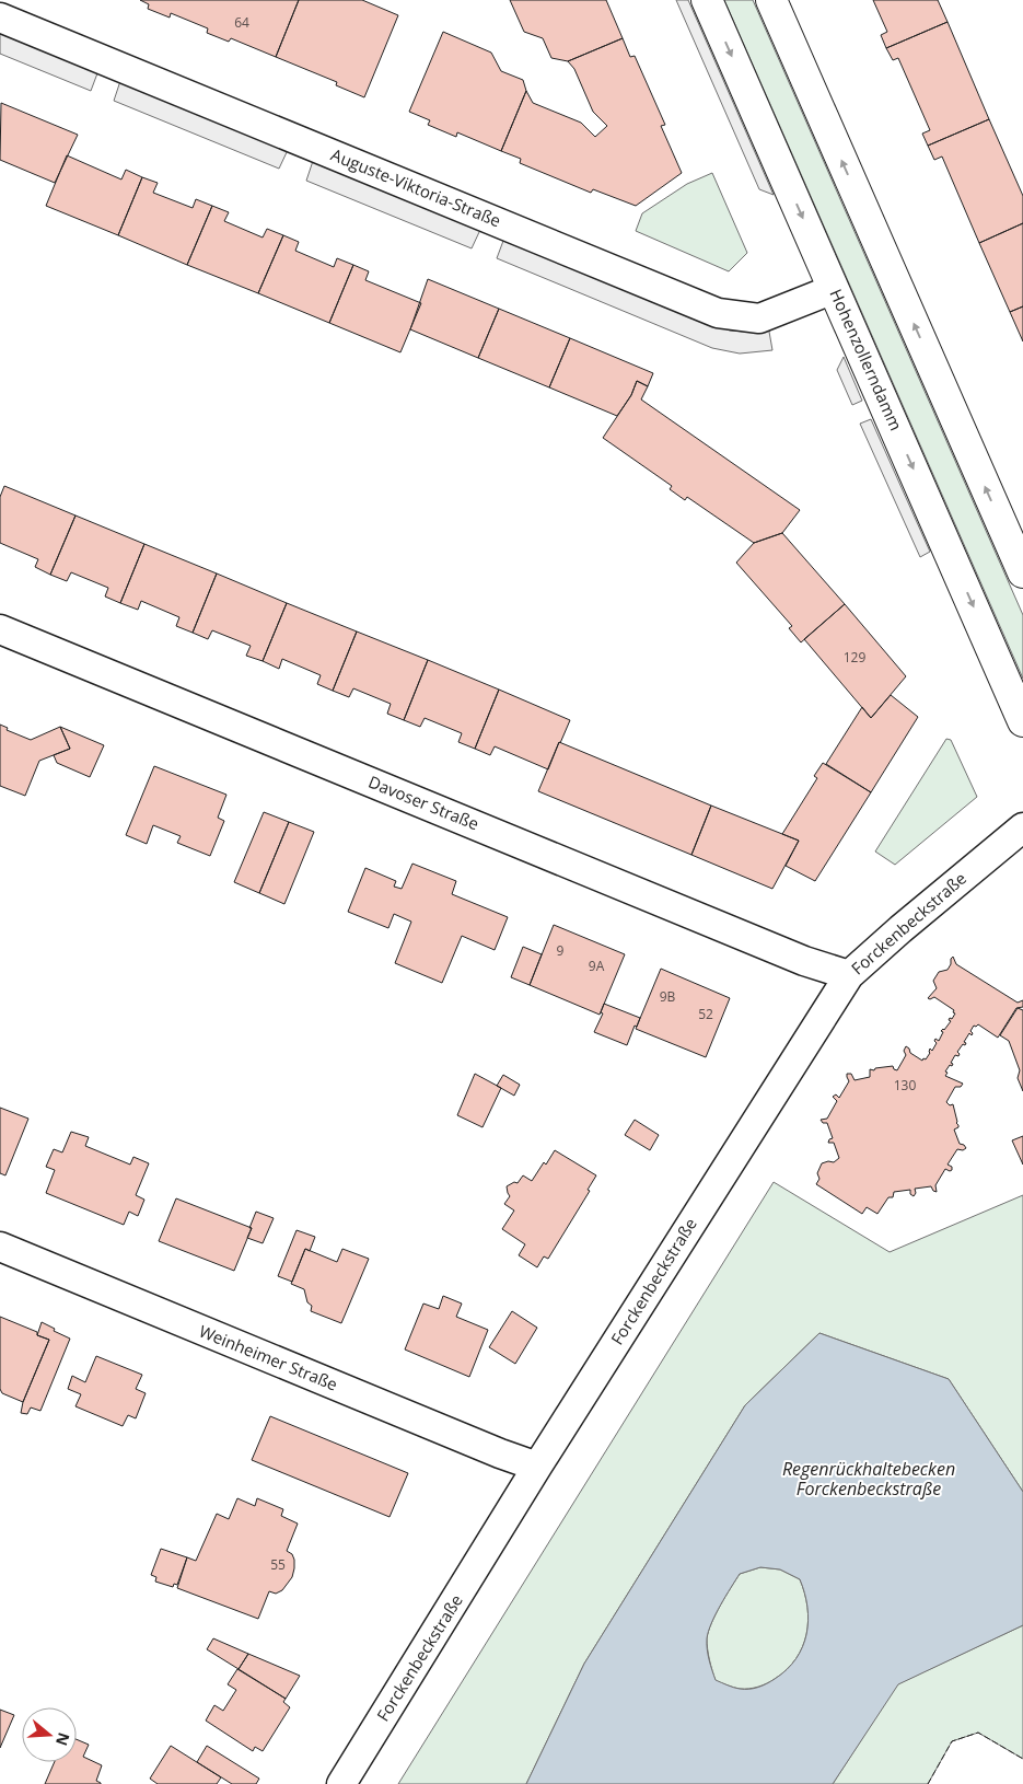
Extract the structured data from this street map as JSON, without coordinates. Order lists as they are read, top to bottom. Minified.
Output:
{"streets":{"main road":["Hohenzollerndamm"],"street":["Auguste-Viktoria-Straße","Davoser Straße","Forckenbeckstraße","Weinheimer Straße"]},"crossings":[["Auguste-Viktoria-Straße","Hohenzollerndamm"],["Davoser Straße","Forckenbeckstraße"],["Forckenbeckstraße","Weinheimer Straße"]],"water":["Regenrückhaltebecken Forckenbeckstraße"],"house_numbers":["64","129","9","9A","9B","52","130","55"],"north":"right"}
